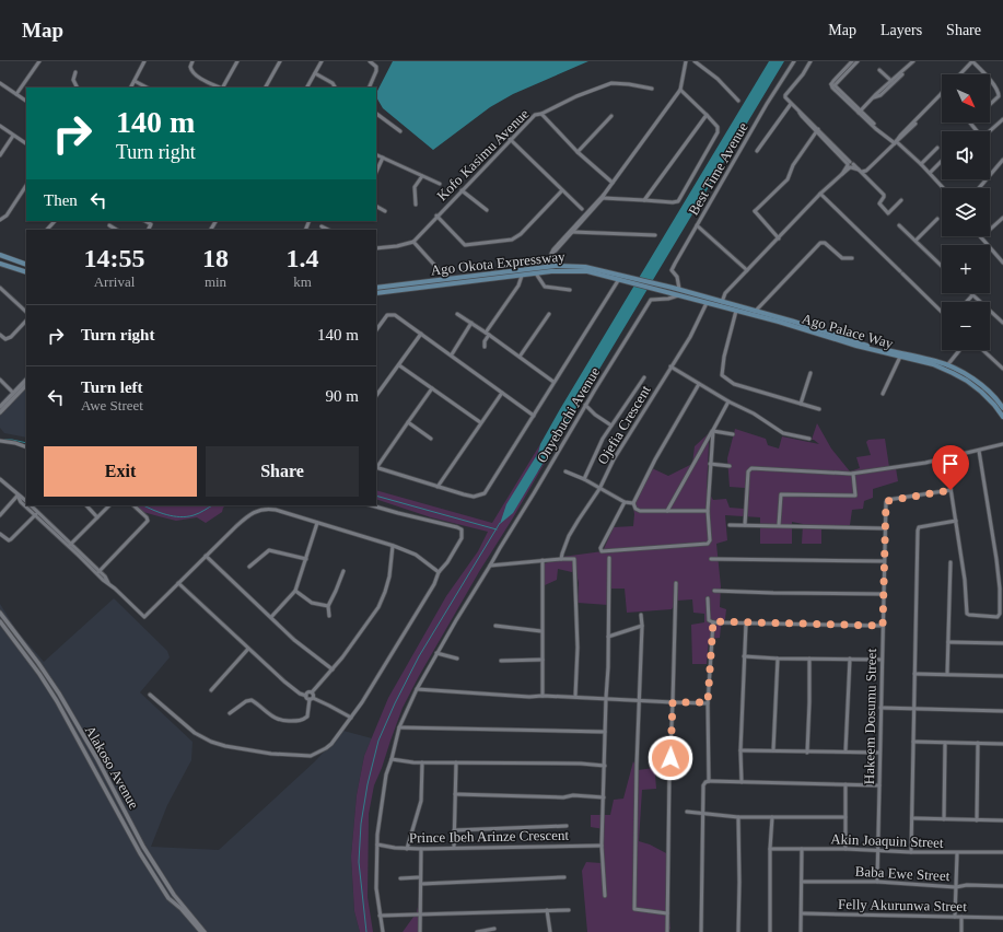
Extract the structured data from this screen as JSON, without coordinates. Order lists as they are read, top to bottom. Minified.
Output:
{"streets":{"main road":["Ago Okota Expressway","Ago Palace Way"],"street":["Kofo Kasimu Avenue","Best Time Avenue","Onyebuchi Avenue","Ojefia Crescent","Hakeem Dosumu Street","Alakoso Avenue","Prince Ibeh Arinze Crescent","Akin Joaquin Street","Baba Ewe Street","Felly Akurunwa Street"]},"crossings":[["Best Time Avenue","Ago Palace Way"],["Ago Okota Expressway","Ago Palace Way"],["Ago Palace Way","Onyebuchi Avenue"],["Ago Palace Way","Ojefia Crescent"],["Onyebuchi Avenue","Prince Ibeh Arinze Crescent"],["Hakeem Dosumu Street","Akin Joaquin Street"],["Hakeem Dosumu Street","Baba Ewe Street"]],"north":"bottom right","page":{"header":"Map","nav":["Map","Layers","Share"],"map_buttons":["+","−"],"turn":["140 m","Turn right"],"then":"Then","eta":["14:55","Arrival","18","min","1.4","km"],"list":[{"name":"Turn right","value":"140 m"},{"name":"Turn left","note":"Awe Street","value":"90 m"}],"buttons":["Exit","Share"]}}
